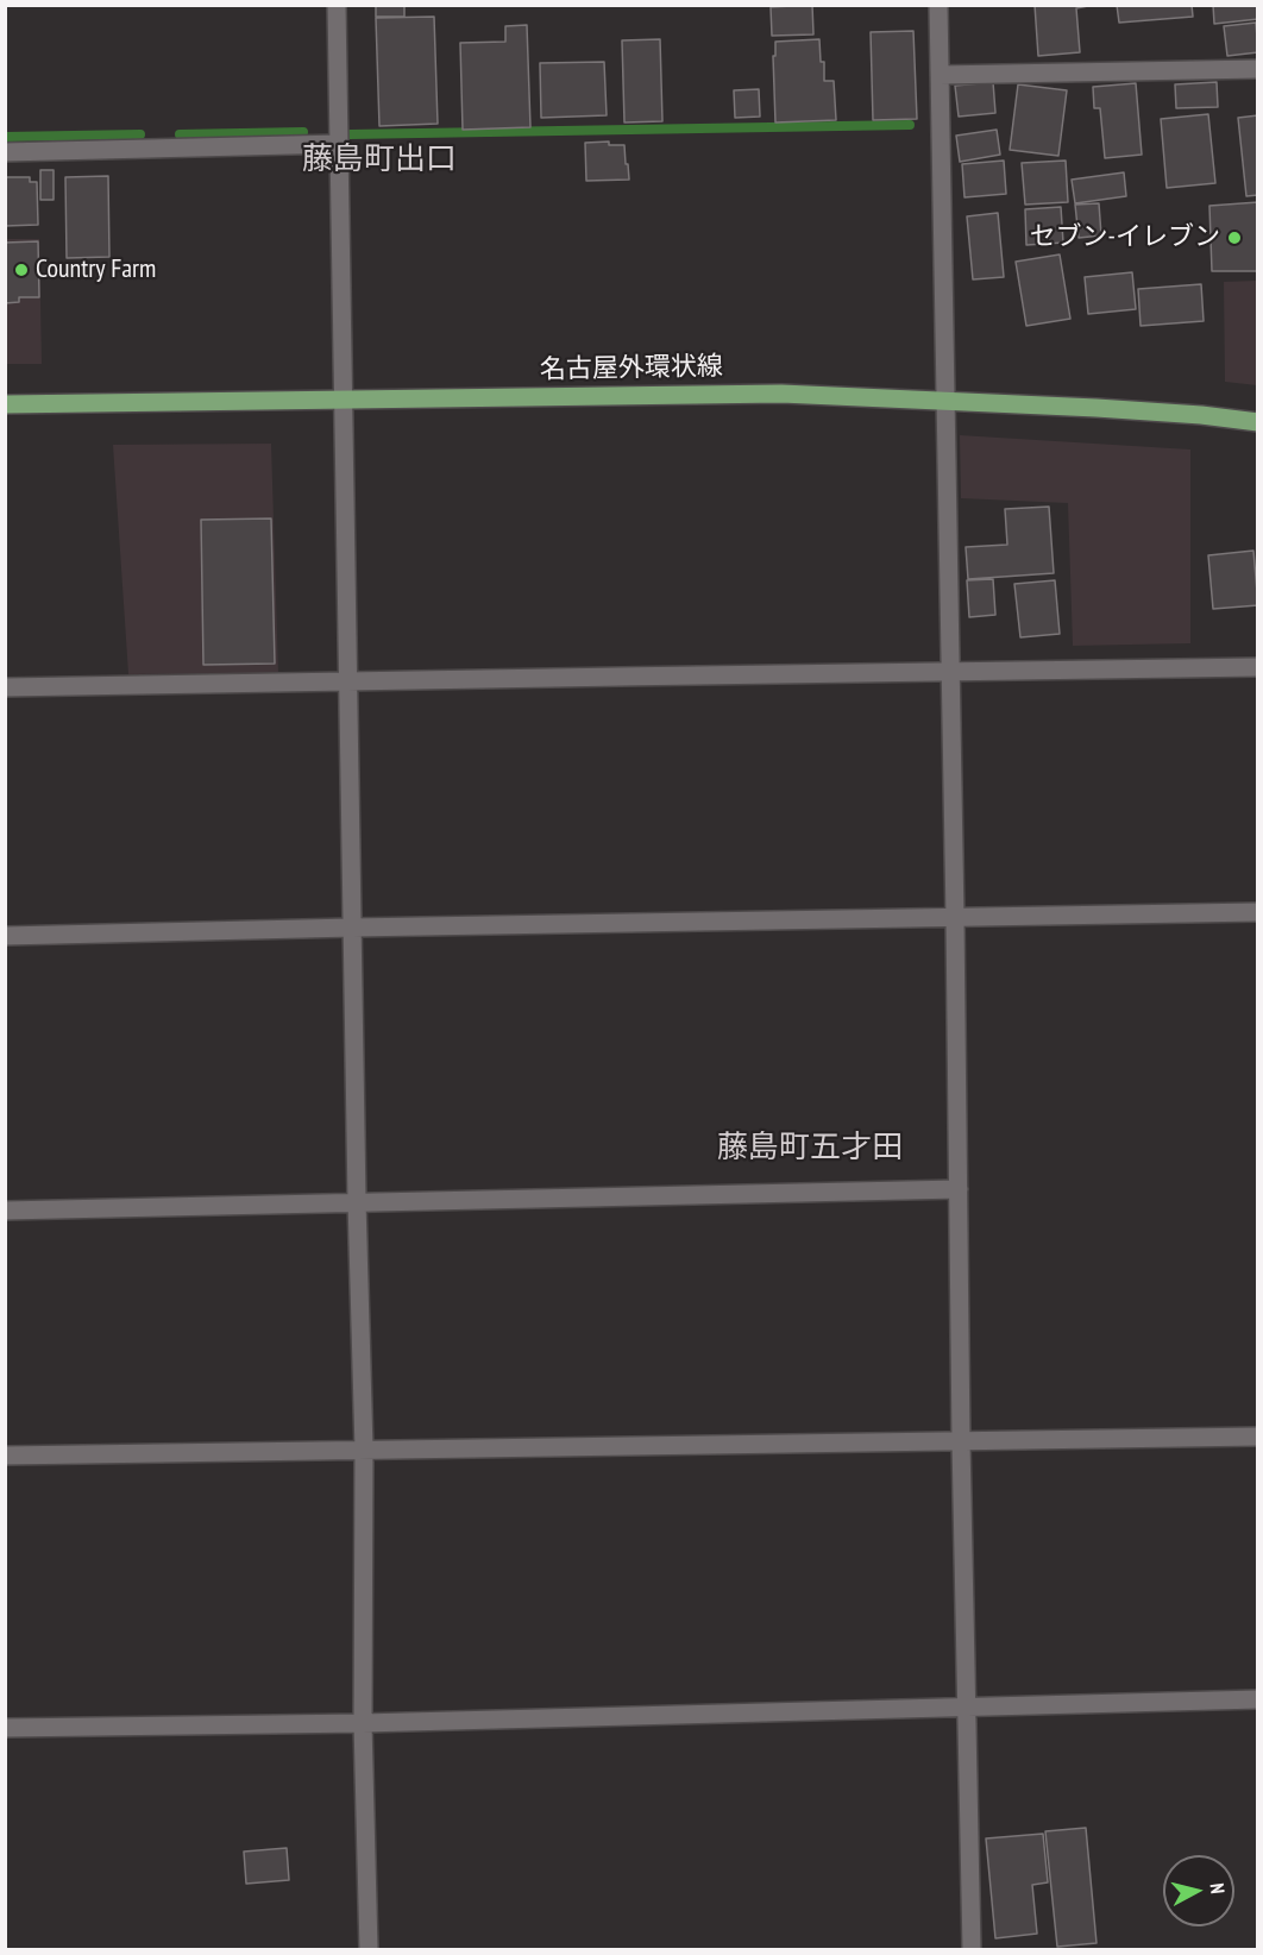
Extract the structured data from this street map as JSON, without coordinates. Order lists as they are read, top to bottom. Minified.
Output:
{"streets":{"main road":["名古屋外環状線"]},"districts":["藤島町出口","藤島町五才田"],"places":["セブン-イレブン","Country Farm"],"north":"right"}
